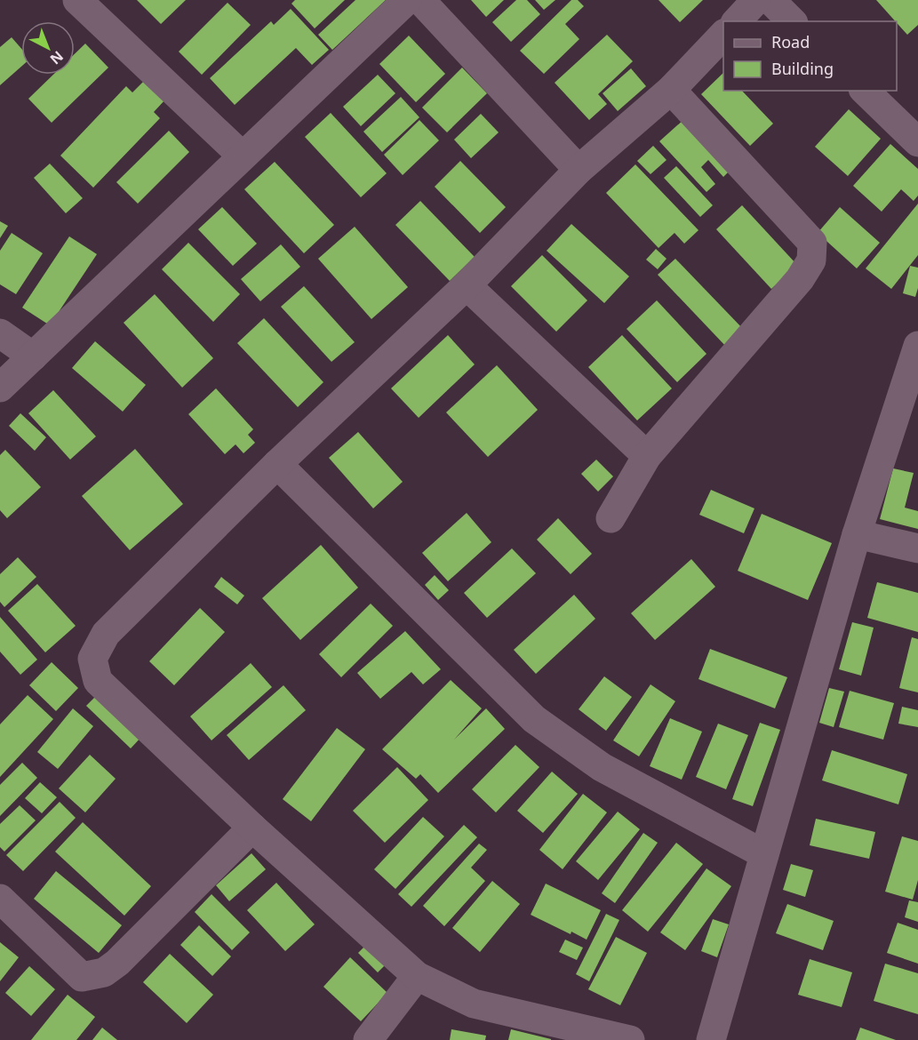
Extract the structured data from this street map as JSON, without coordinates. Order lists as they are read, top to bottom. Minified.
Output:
{"legend":["Road","Building"],"north":"bottom right"}
